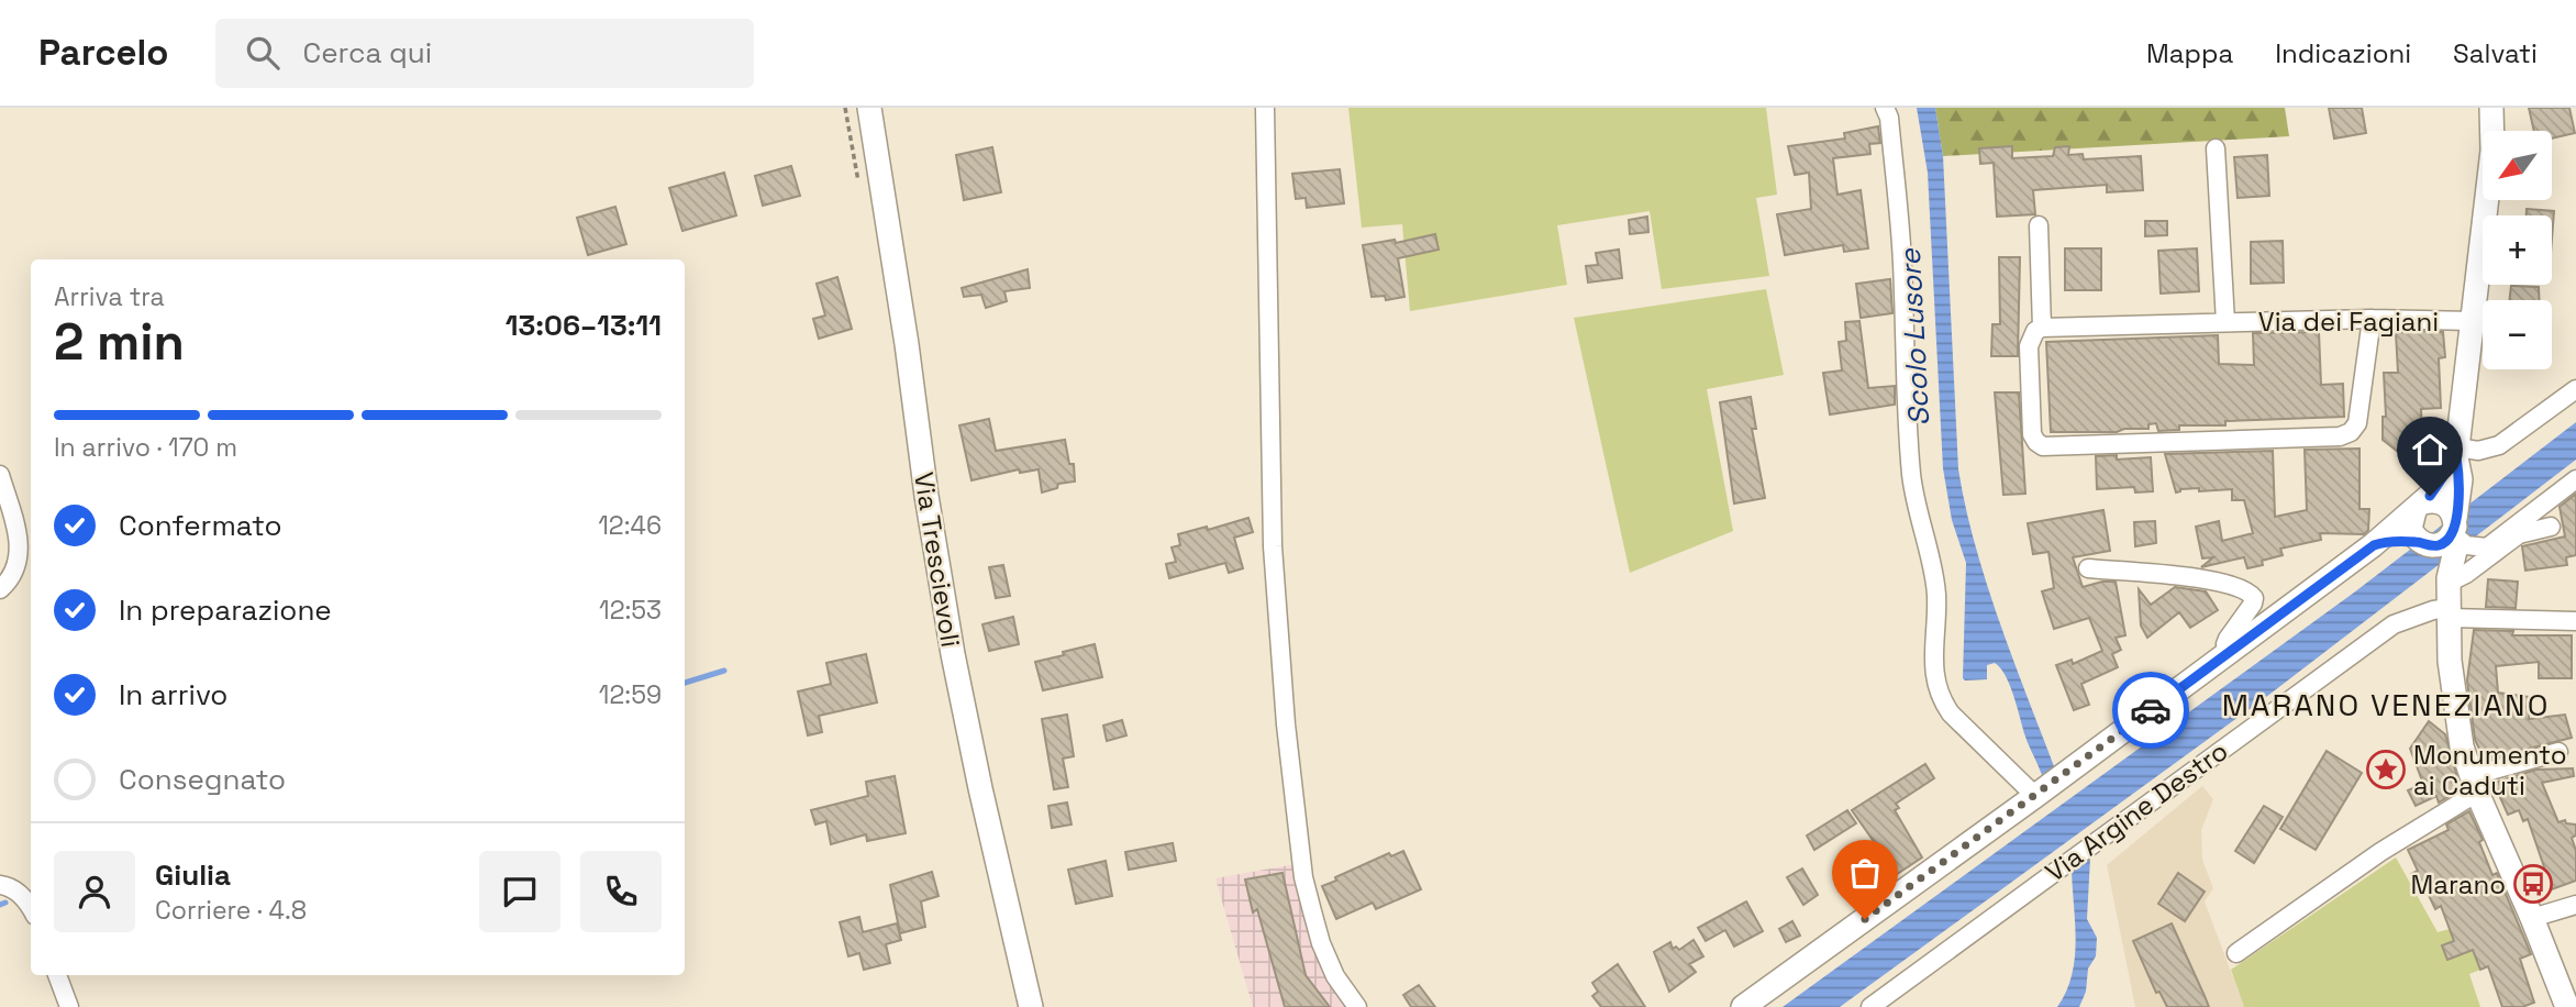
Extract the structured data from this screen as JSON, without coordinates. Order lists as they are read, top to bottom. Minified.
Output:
{"streets":{"main road":["Via Trescievoli"],"street":["Via dei Fagiani","Via Argine Destro"]},"districts":["MARANO VENEZIANO"],"water":["Scolo Lusore"],"places":{"place":["Monumento ai Caduti"],"bus stop":["Marano"]},"north":"bottom left","page":{"header":"Parcelo","search":"Cerca qui","nav":["Mappa","Indicazioni","Salvati"],"map_buttons":["+","−"],"heading":["2 min","Arriva tra","13:06–13:11"],"panel":["Giulia","Corriere · 4.8"],"bar":"In arrivo · 170 m","list":[["Confermato","12:46"],["In preparazione","12:53"],["In arrivo","12:59"],"Consegnato"]}}
